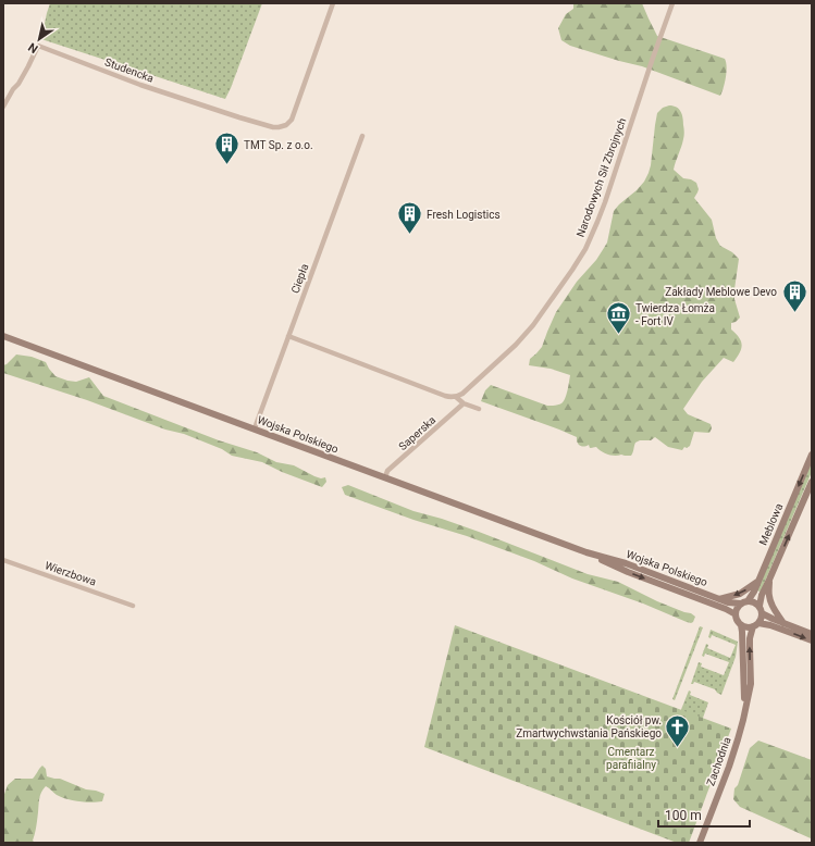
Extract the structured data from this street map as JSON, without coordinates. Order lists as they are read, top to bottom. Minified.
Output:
{"streets":{"main road":["Wojska Polskiego","Meblowa","Zachodnia"],"street":["Studencka","Narodowych Sił Zbrojnych","Ciepła","Saperska","Wierzbowa"]},"crossings":[["Ciepła","Wojska Polskiego"],["Saperska","Wojska Polskiego"],["Wojska Polskiego","Meblowa"],["Wojska Polskiego","Zachodnia"],["Meblowa","Zachodnia"]],"parks":["Cmentarz parafiialny"],"places":{"building":["TMT Sp. z o.o.","Fresh Logistics","Zakłady Meblowe Devo"],"museum":["Twierdza Łomża - Fort IV"],"church":["Kościół pw. Zmartwychwstania Pańskiego"]},"scale_bar":"100 m","north":"bottom left"}
